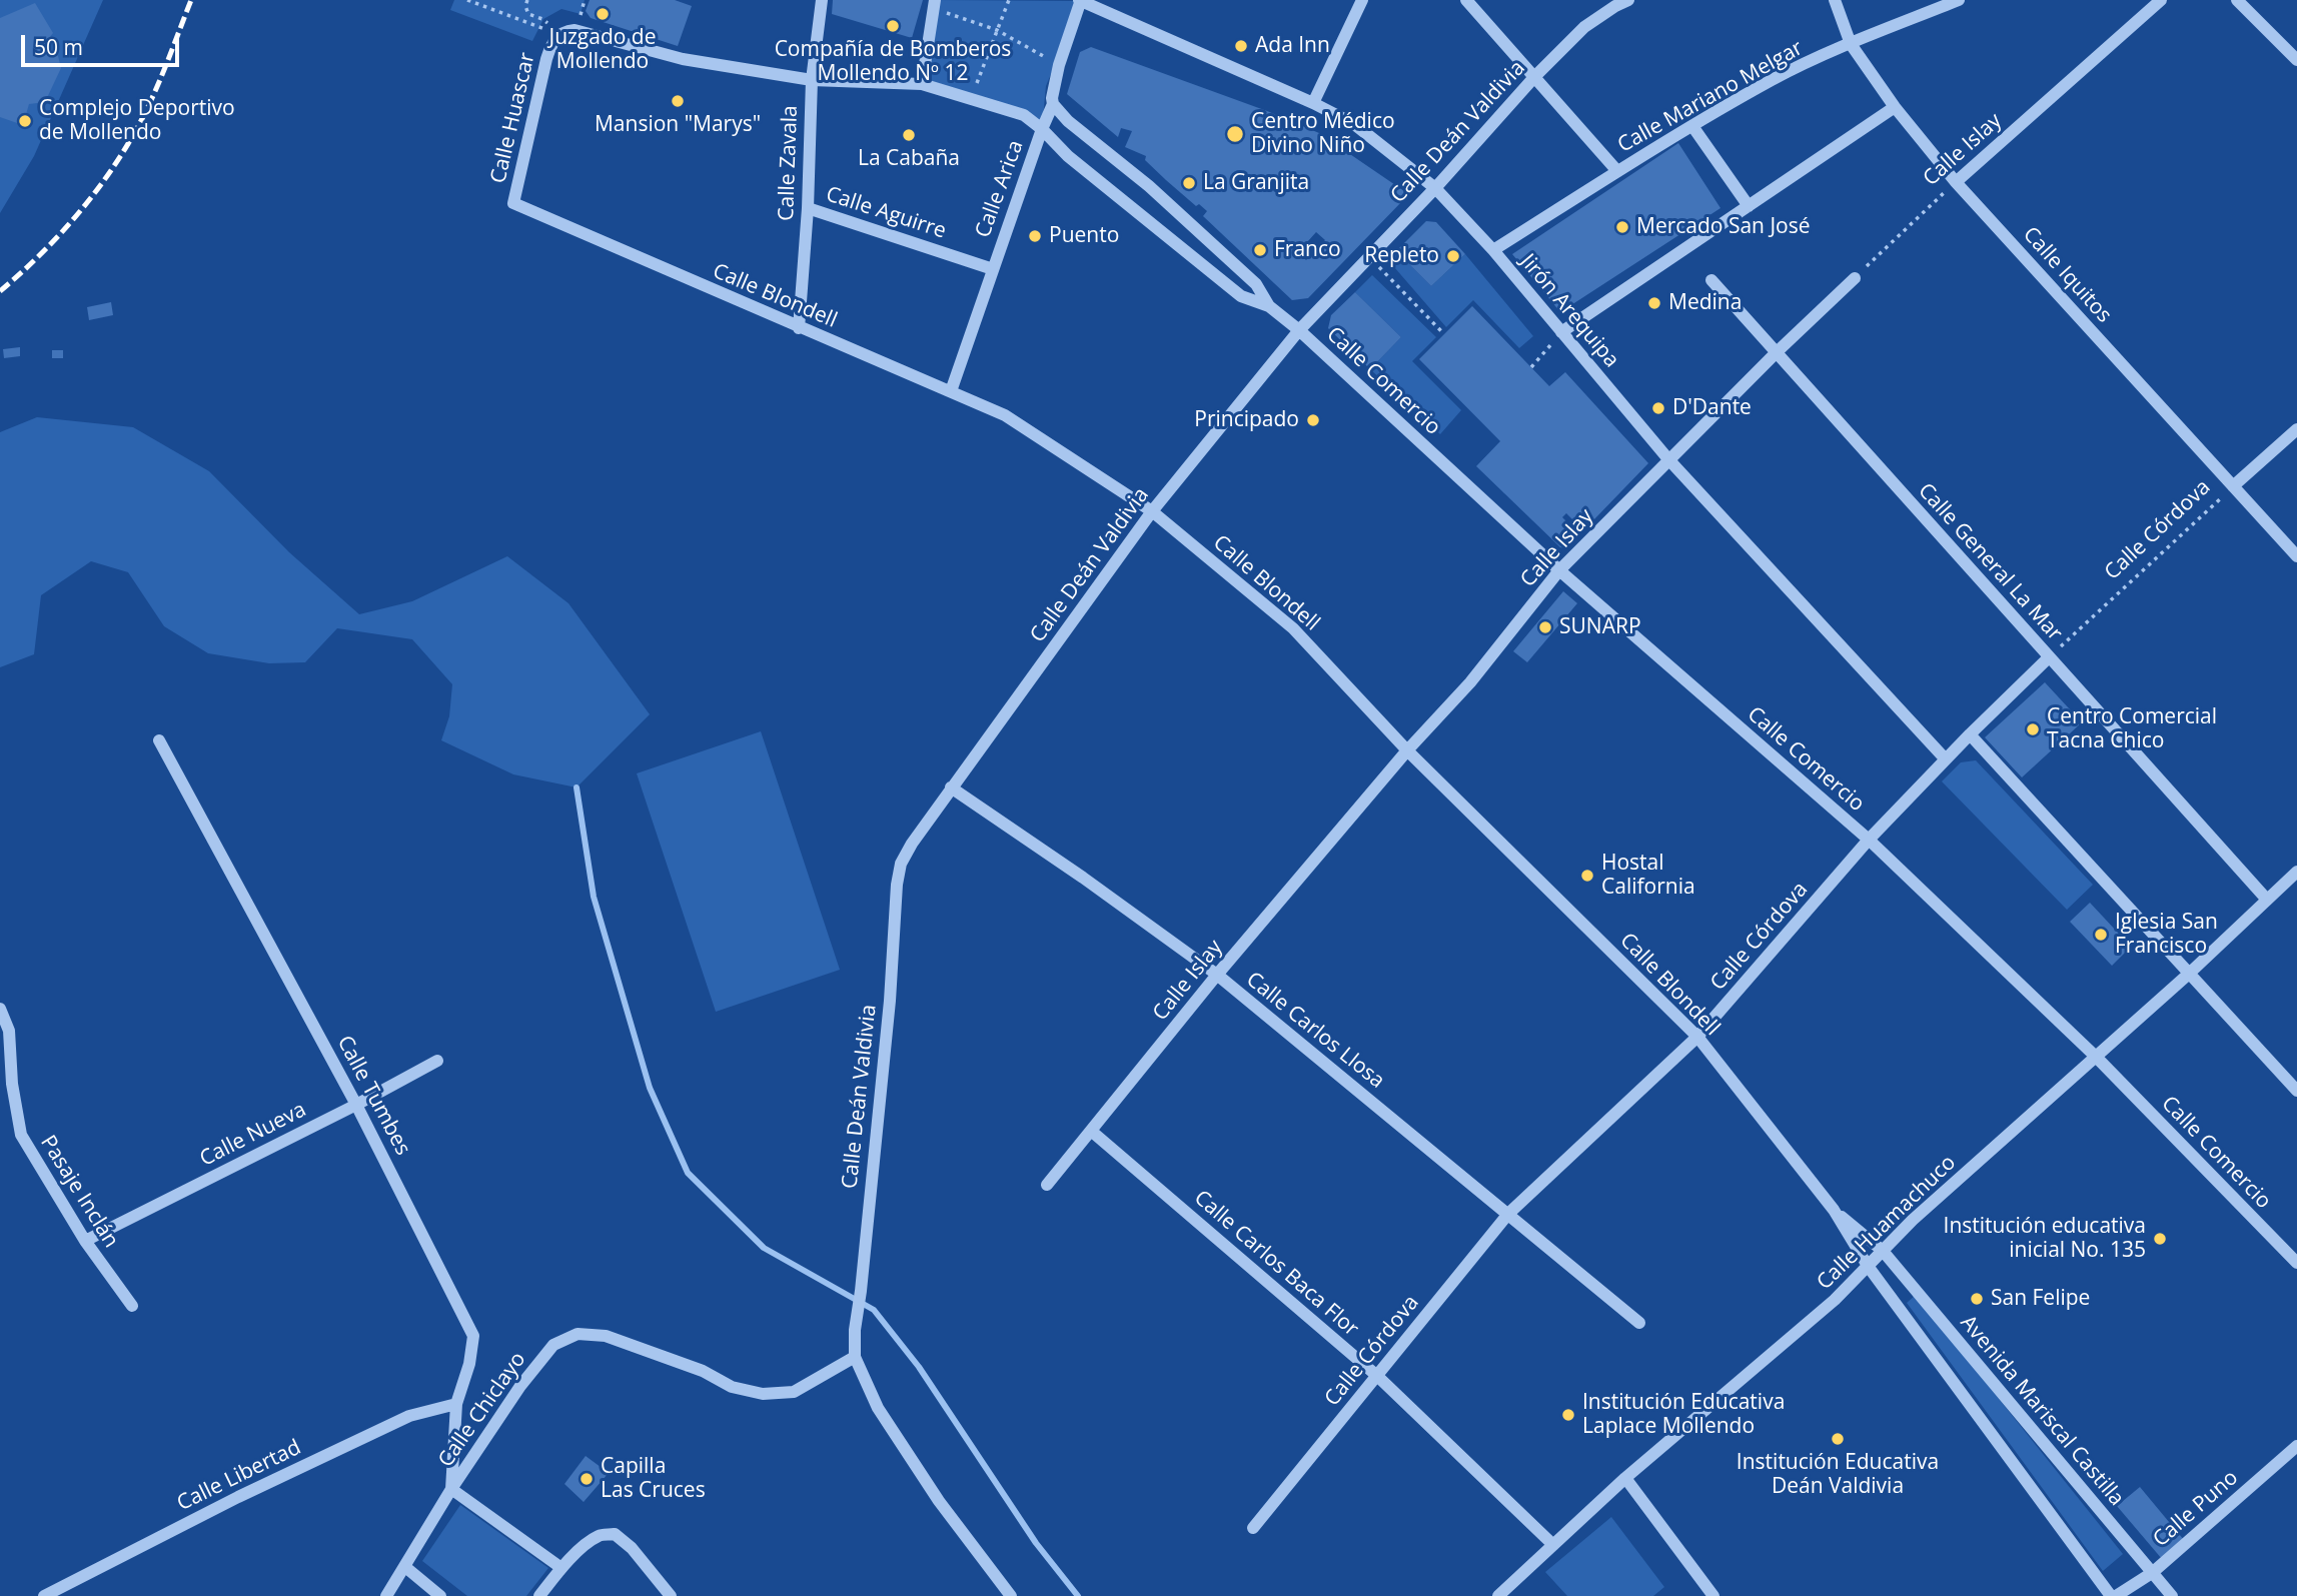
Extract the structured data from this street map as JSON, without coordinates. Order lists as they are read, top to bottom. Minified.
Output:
{"streets":{"street":["Calle Mariano Melgar","Calle Huascar","Calle Deán Valdivia","Calle Islay","Calle Zavala","Calle Arica","Calle Aguirre","Calle Iquitos","Calle Blondell","Jirón Arequipa","Calle Comercio","Calle Córdova","Calle General La Mar","Calle Carlos Llosa","Calle Tumbes","Calle Nueva","Pasaje Inclán","Calle Huamachuco","Calle Carlos Baca Flor","Calle Chiclayo","Avenida Mariscal Castilla","Calle Libertad","Calle Puno"]},"crossings":[["Calle Mariano Melgar","Calle Iquitos"],["Calle Mariano Melgar","Jirón Arequipa"],["Calle Huascar","Calle Blondell"],["Calle Huascar","Calle Comercio"],["Calle Deán Valdivia","Calle Blondell"],["Calle Deán Valdivia","Jirón Arequipa"],["Calle Deán Valdivia","Calle Comercio"],["Calle Deán Valdivia","Calle Carlos Llosa"],["Calle Deán Valdivia","Calle Chiclayo"],["Calle Islay","Calle Iquitos"],["Calle Islay","Calle Blondell"],["Calle Islay","Jirón Arequipa"],["Calle Islay","Calle Comercio"],["Calle Islay","Calle General La Mar"],["Calle Islay","Calle Carlos Llosa"],["Calle Islay","Calle Carlos Baca Flor"],["Calle Zavala","Calle Aguirre"],["Calle Zavala","Calle Blondell"],["Calle Zavala","Calle Comercio"],["Calle Arica","Calle Aguirre"],["Calle Arica","Calle Blondell"],["Calle Arica","Jirón Arequipa"],["Calle Arica","Calle Comercio"],["Calle Iquitos","Calle Córdova"],["Calle Blondell","Calle Córdova"],["Calle Blondell","Calle Huamachuco"],["Calle Blondell","Avenida Mariscal Castilla"],["Jirón Arequipa","Calle Córdova"],["Calle Comercio","Calle Córdova"],["Calle Comercio","Calle Huamachuco"],["Calle Córdova","Calle General La Mar"],["Calle Córdova","Calle Carlos Llosa"],["Calle Córdova","Calle Carlos Baca Flor"],["Calle General La Mar","Calle Huamachuco"],["Calle Tumbes","Calle Nueva"],["Calle Tumbes","Calle Chiclayo"],["Calle Tumbes","Calle Libertad"],["Calle Nueva","Pasaje Inclán"],["Calle Huamachuco","Calle Carlos Baca Flor"],["Calle Huamachuco","Avenida Mariscal Castilla"],["Avenida Mariscal Castilla","Calle Puno"]],"places":["Juzgado de Mollendo","Compañía de Bomberos Mollendo Nº 12","Ada Inn","Mansion \"Marys\"","Complejo Deportivo de Mollendo","Centro Médico Divino Niño","La Cabaña","La Granjita","Mercado San José","Puento","Franco","Repleto","Medina","D'Dante","Principado","SUNARP","Centro Comercial Tacna Chico","Hostal California","Iglesia San Francisco","Institución educativa inicial No. 135","San Felipe","Institución Educativa Laplace Mollendo","Institución Educativa Deán Valdivia","Capilla Las Cruces"],"scale_bar":"50 m"}
